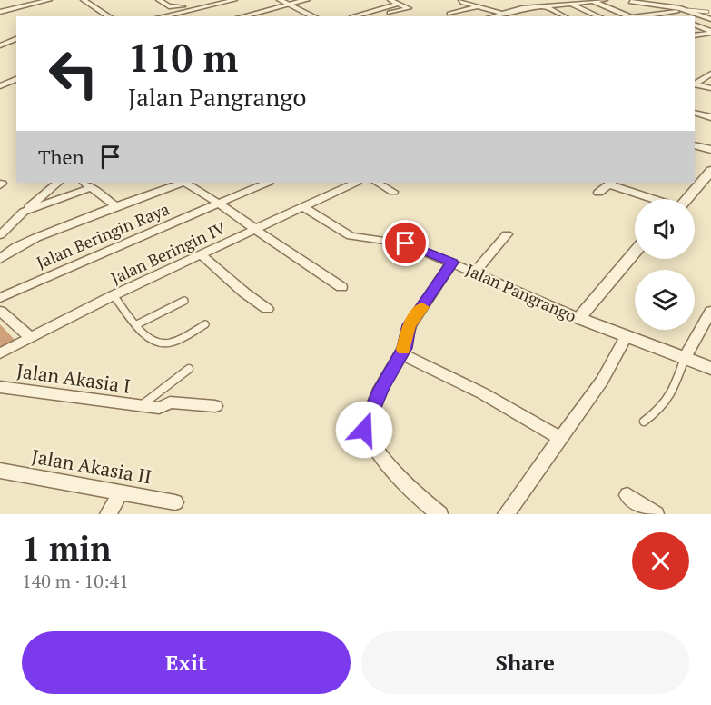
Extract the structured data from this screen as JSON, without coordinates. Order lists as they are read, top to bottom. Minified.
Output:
{"streets":{"street":["Jalan Beringin Raya","Jalan Beringin IV","Jalan Pangrango","Jalan Akasia I","Jalan Akasia II"]},"crossings":[["Jalan Beringin IV","Jalan Pangrango"]],"page":{"turn":["110 m","Jalan Pangrango"],"then":"Then","heading":["1 min","140 m · 10:41"],"buttons":["Exit","Share"]}}
